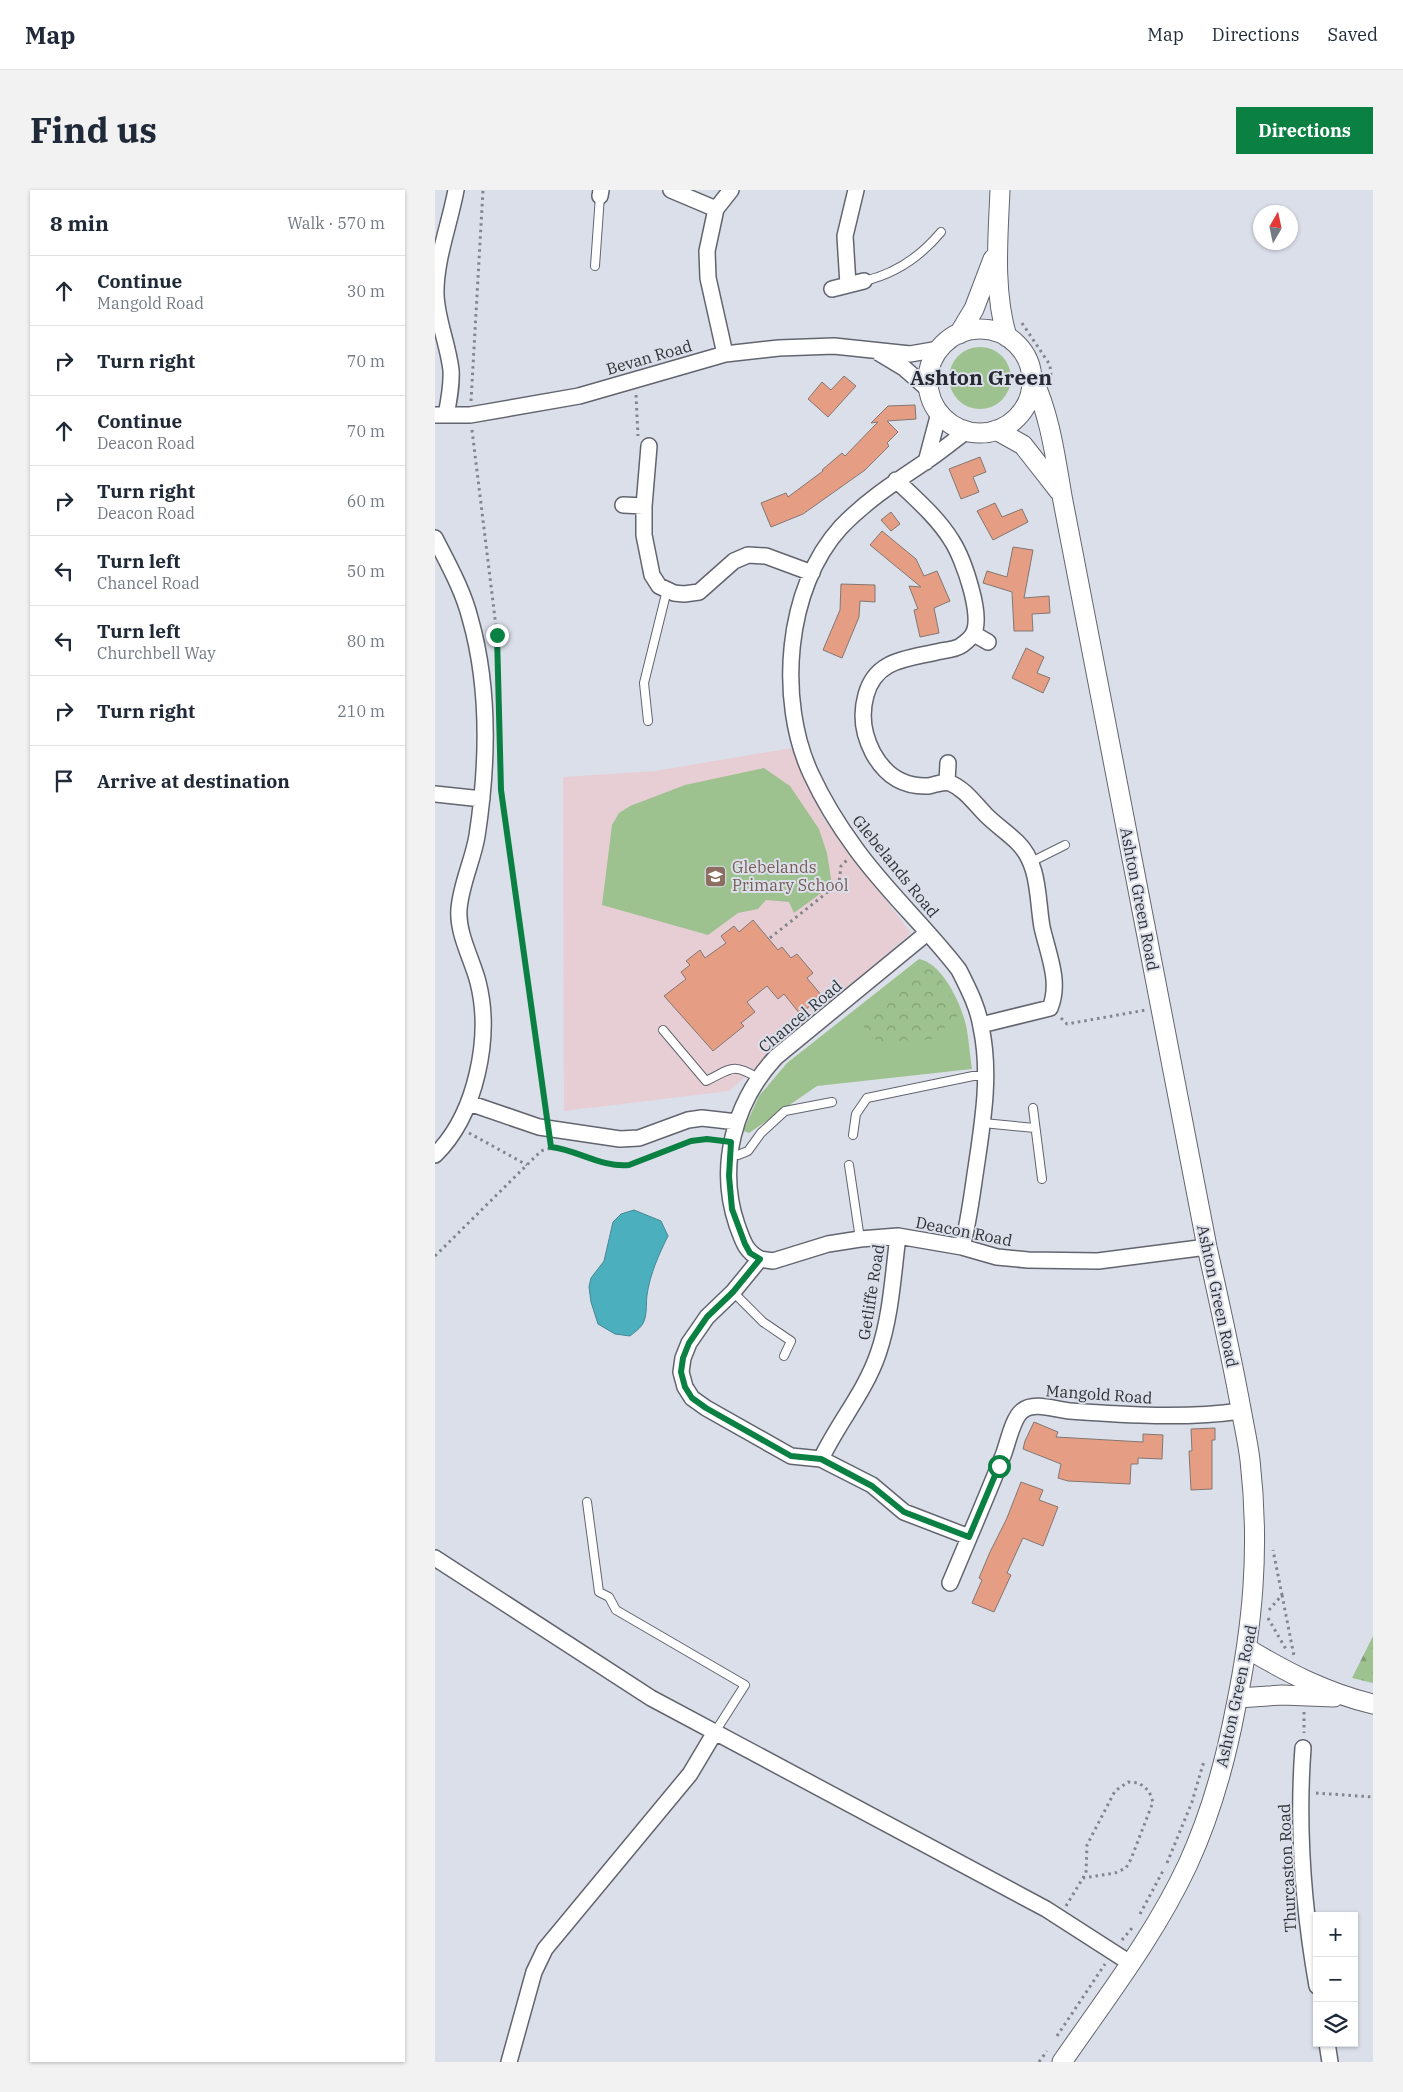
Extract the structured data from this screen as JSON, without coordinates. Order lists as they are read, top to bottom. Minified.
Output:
{"streets":{"street":["Bevan Road","Glebelands Road","Ashton Green Road","Chancel Road","Deacon Road","Getliffe Road","Mangold Road","Thurcaston Road"]},"crossings":[["Bevan Road","Glebelands Road"],["Bevan Road","Ashton Green Road"],["Glebelands Road","Ashton Green Road"],["Glebelands Road","Chancel Road"],["Glebelands Road","Deacon Road"],["Ashton Green Road","Deacon Road"],["Ashton Green Road","Mangold Road"],["Chancel Road","Deacon Road"],["Deacon Road","Getliffe Road"]],"districts":["Ashton Green"],"places":{"school or university":["Glebelands Primary School"]},"north":"top","page":{"header":"Map","nav":["Map","Directions","Saved"],"title":"Find us","buttons":"Directions","heading":["8 min","Walk · 570 m"],"list":[["Continue","Mangold Road","30 m"],["Turn right","70 m"],["Continue","Deacon Road","70 m"],["Turn right","Deacon Road","60 m"],["Turn left","Chancel Road","50 m"],["Turn left","Churchbell Way","80 m"],["Turn right","210 m"],"Arrive at destination"],"map_buttons":["+","−"]}}
